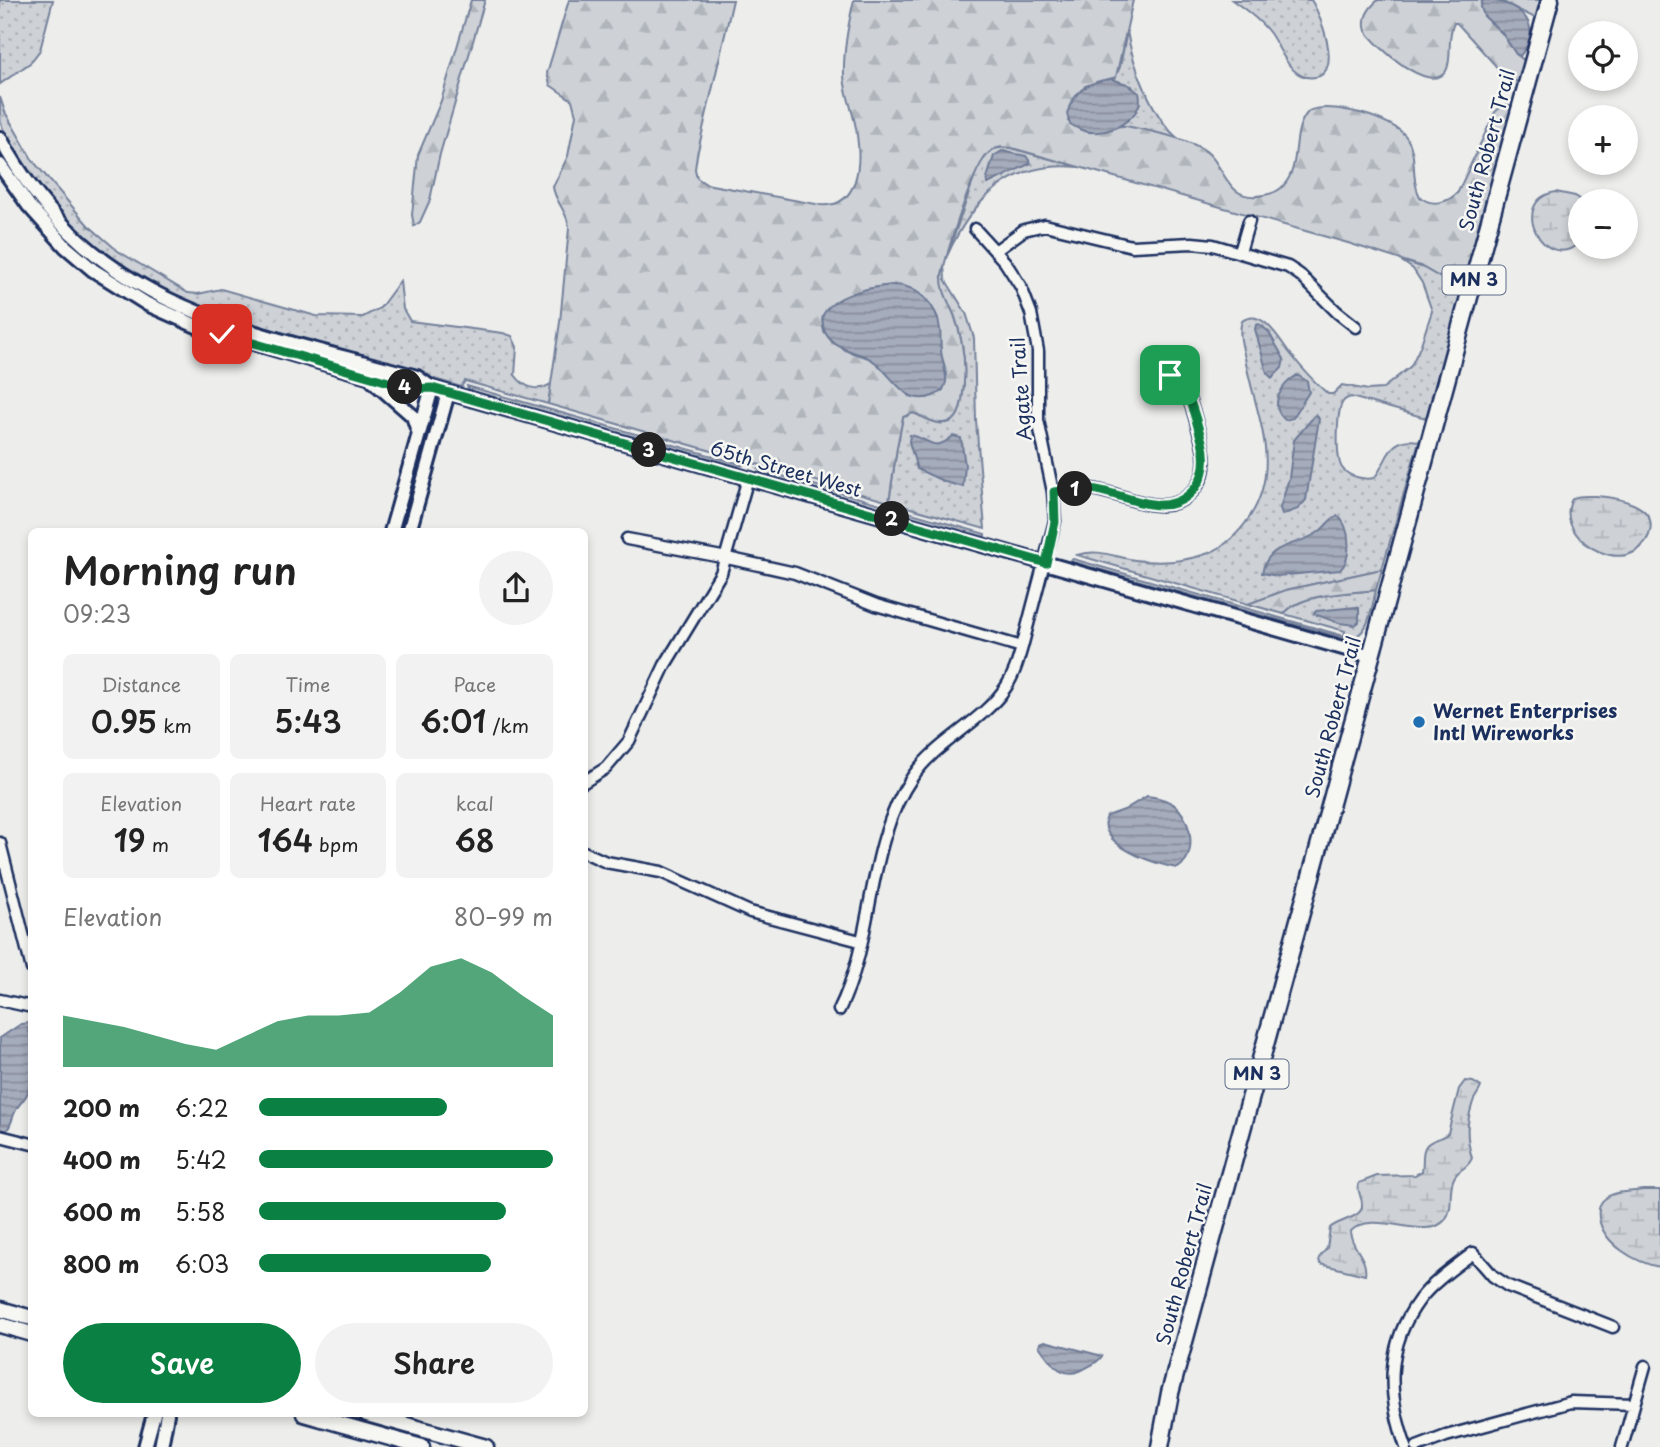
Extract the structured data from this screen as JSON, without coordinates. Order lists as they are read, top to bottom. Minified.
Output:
{"streets":{"main road":["South Robert Trail","MN 3"],"street":["Agate Trail","65th Street West"]},"crossings":[["South Robert Trail","65th Street West"],["Agate Trail","65th Street West"]],"places":["Wernet Enterprises Intl Wireworks"],"page":{"map_buttons":["+","−"],"pins":["4","3","1","2"],"heading":["Morning run","09:23"],"stats":[["Distance","0.95 km"],["Time","5:43"],["Pace","6:01 /km"],["Elevation","19 m"],["Heart rate","164 bpm"],["kcal","68"]],"chart":["Elevation","80–99 m"],"list":[{"name":"200 m","note":"6:22"},{"name":"400 m","note":"5:42"},{"name":"600 m","note":"5:58"},{"name":"800 m","note":"6:03"}],"buttons":["Save","Share"]}}
